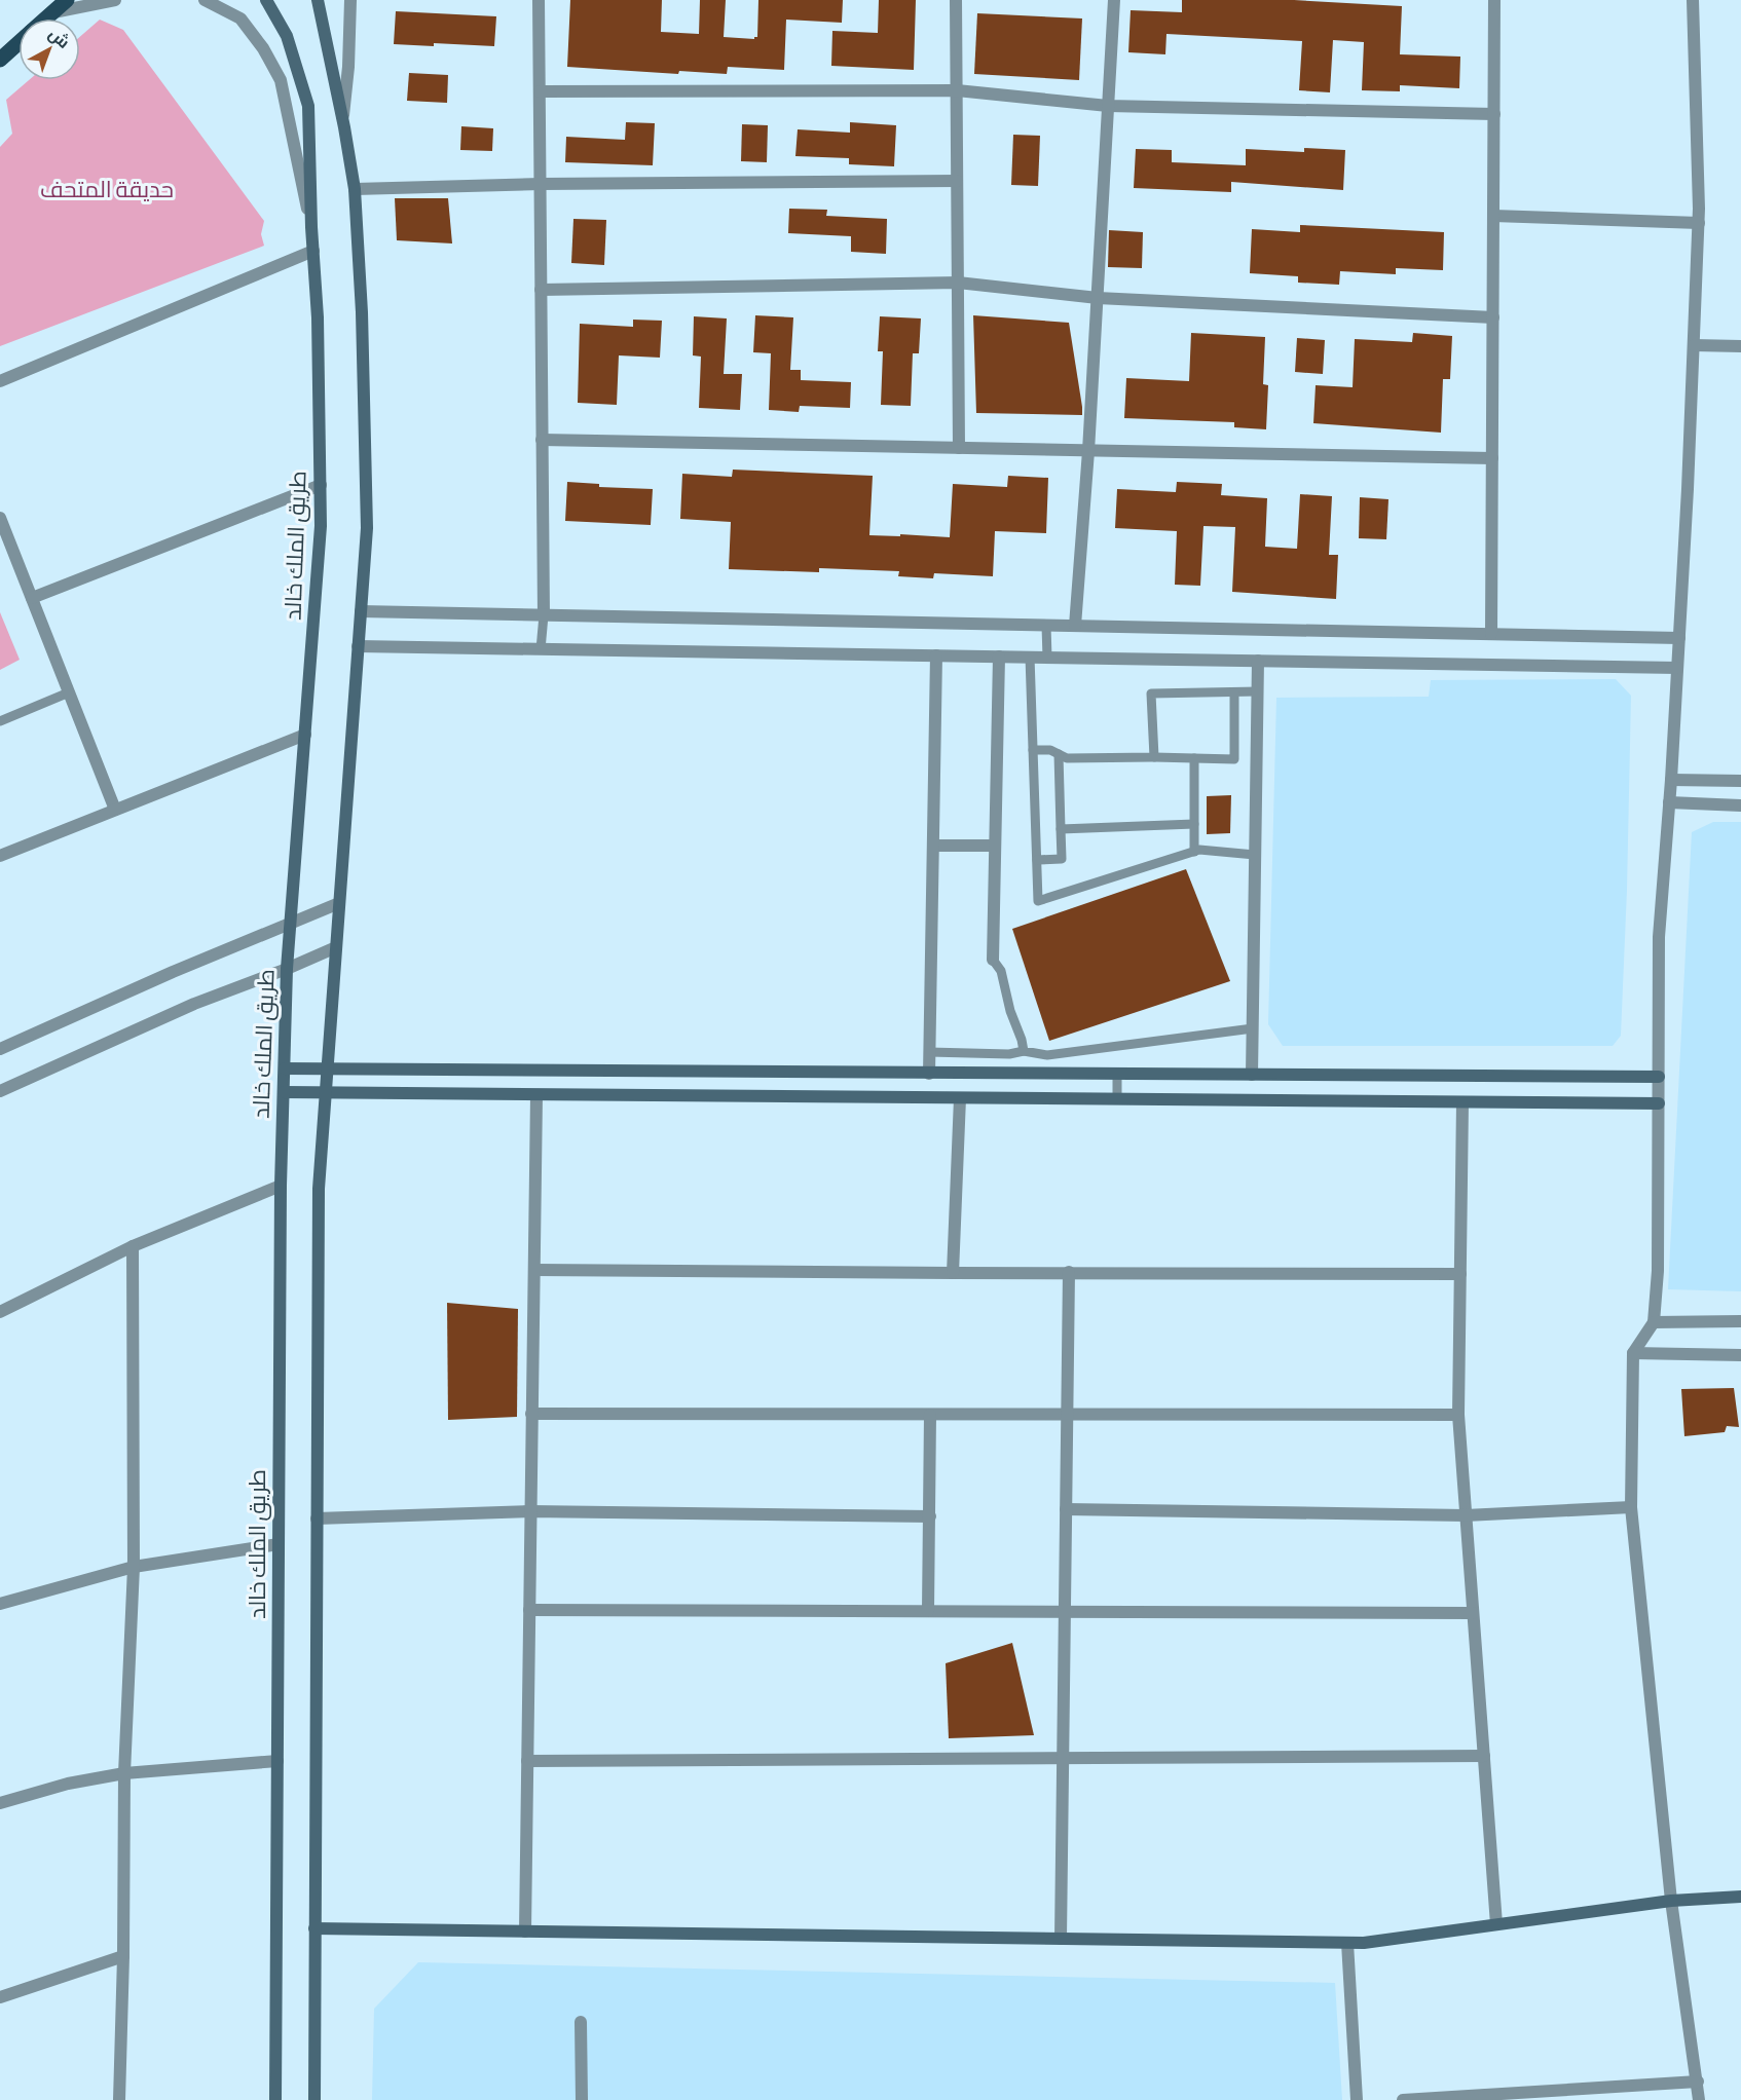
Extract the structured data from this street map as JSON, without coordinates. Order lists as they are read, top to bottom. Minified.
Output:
{"streets":{"main road":["طريق الملك خالد"]},"parks":["حديقة المتحف"],"north":"top right"}
